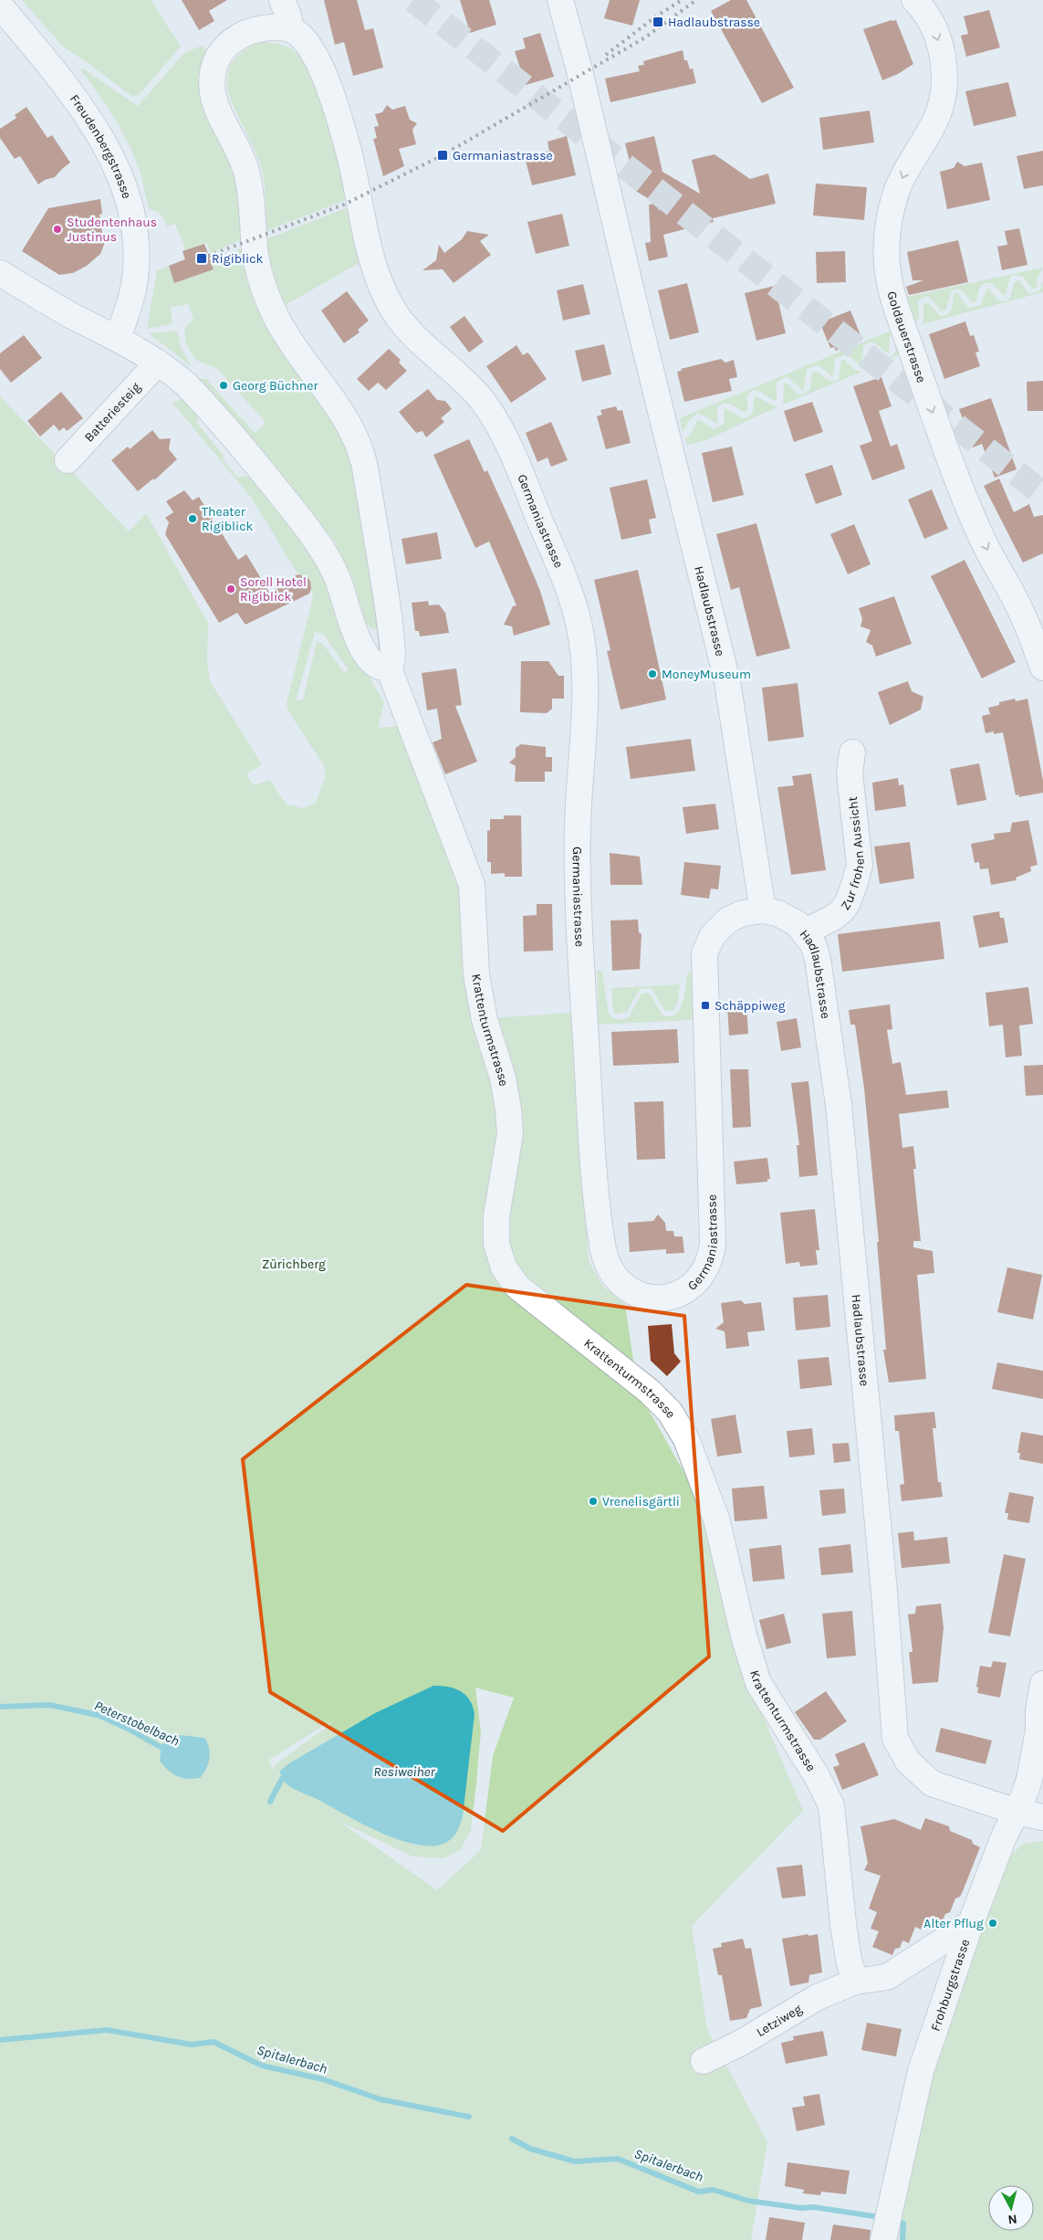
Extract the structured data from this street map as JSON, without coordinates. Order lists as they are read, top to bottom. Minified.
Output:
{"streets":{"street":["Freudenbergstrasse","Goldauerstrasse","Batteriesteig","Germaniastrasse","Hadlaubstrasse","Zur frohen Aussicht","Krattenturmstrasse","Frohburgstrasse","Letziweg"]},"crossings":[["Germaniastrasse","Hadlaubstrasse"],["Hadlaubstrasse","Zur frohen Aussicht"],["Hadlaubstrasse","Frohburgstrasse"],["Krattenturmstrasse","Letziweg"]],"one_way":["Goldauerstrasse"],"water":["Peterstobelbach","Resiweiher","Spitalerbach"],"parks":["Zürichberg"],"places":{"transit":["Hadlaubstrasse","Germaniastrasse","Rigiblick","Schäppiweg"],"other":["Studentenhaus Justinus","Georg Büchner","Theater Rigiblick","Sorell Hotel Rigiblick","MoneyMuseum","Vrenelisgärtli","Alter Pflug"]},"north":"bottom"}
